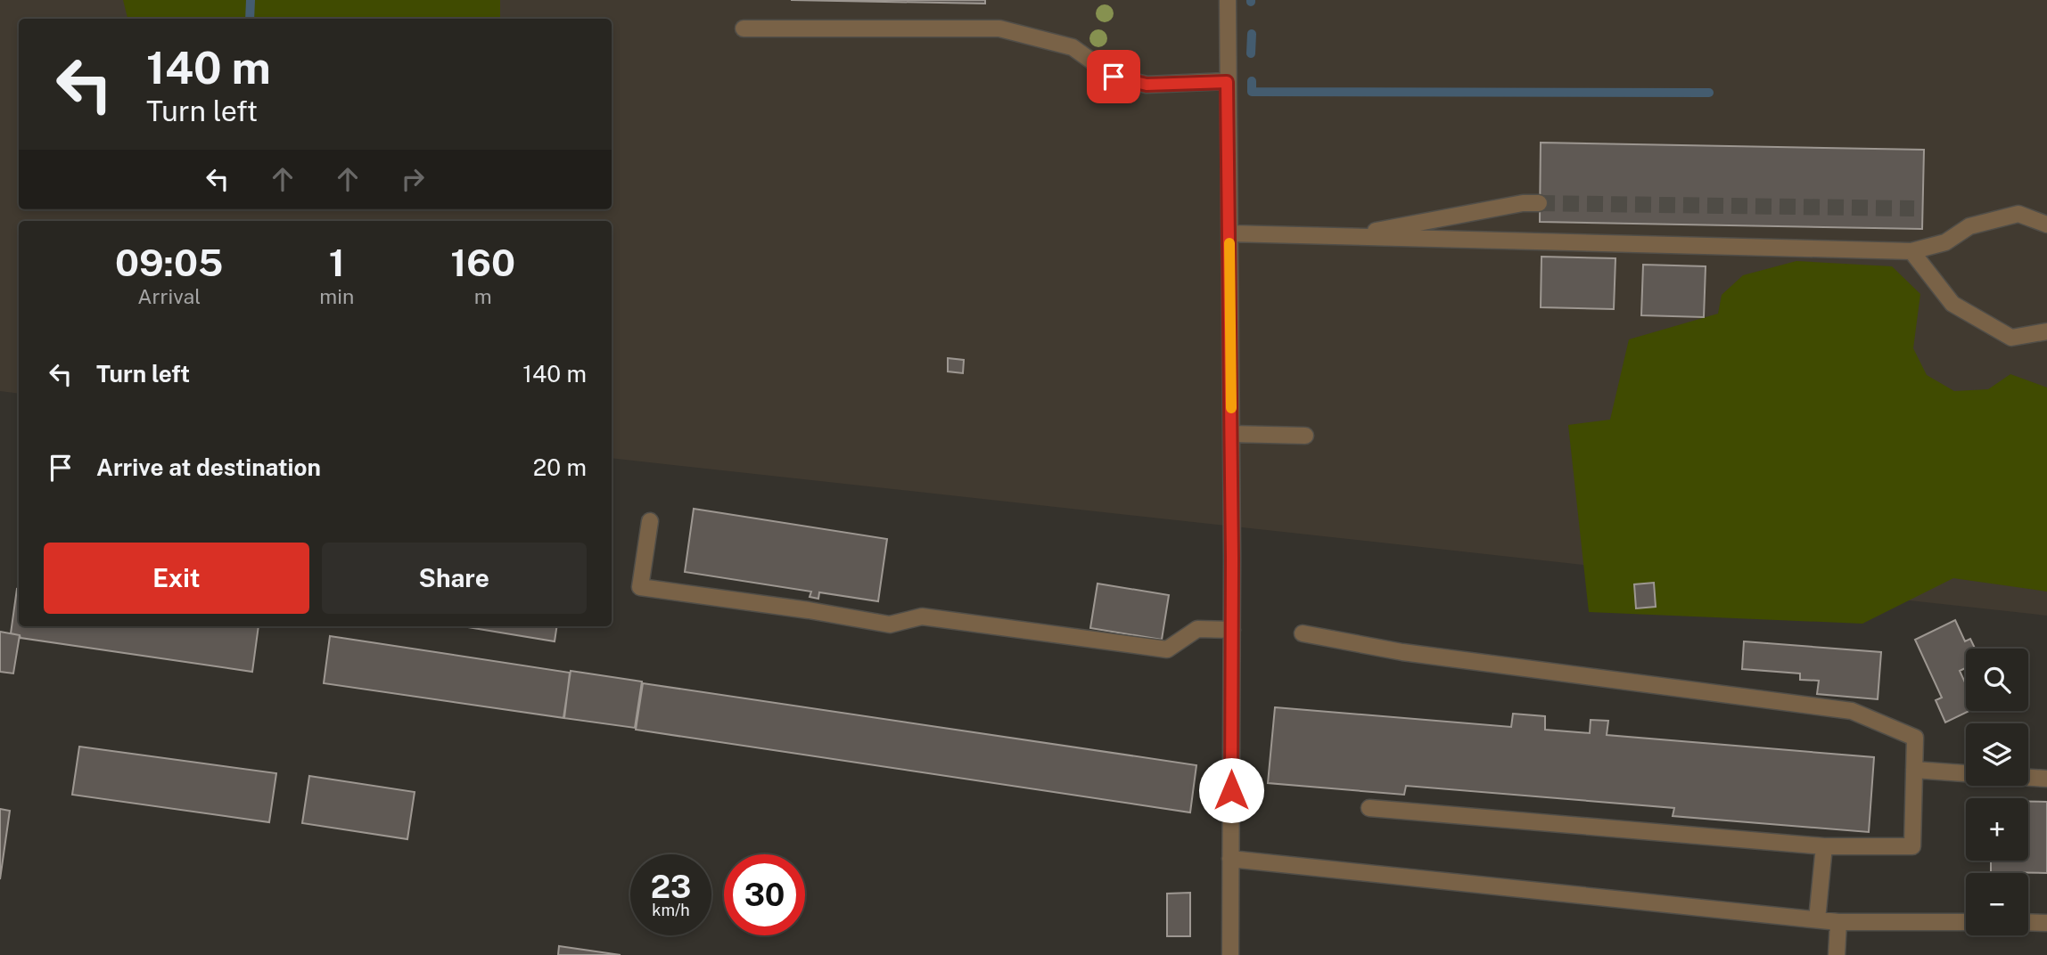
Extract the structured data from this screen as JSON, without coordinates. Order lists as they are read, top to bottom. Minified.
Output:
{"page":{"turn":["140 m","Turn left"],"eta":["09:05","Arrival","1","min","160","m"],"list":[{"name":"Turn left","value":"140 m"},{"name":"Arrive at destination","value":"20 m"}],"buttons":["Exit","Share"],"map_buttons":["+","−"],"speed":"23 km/h","limit":"30"}}
